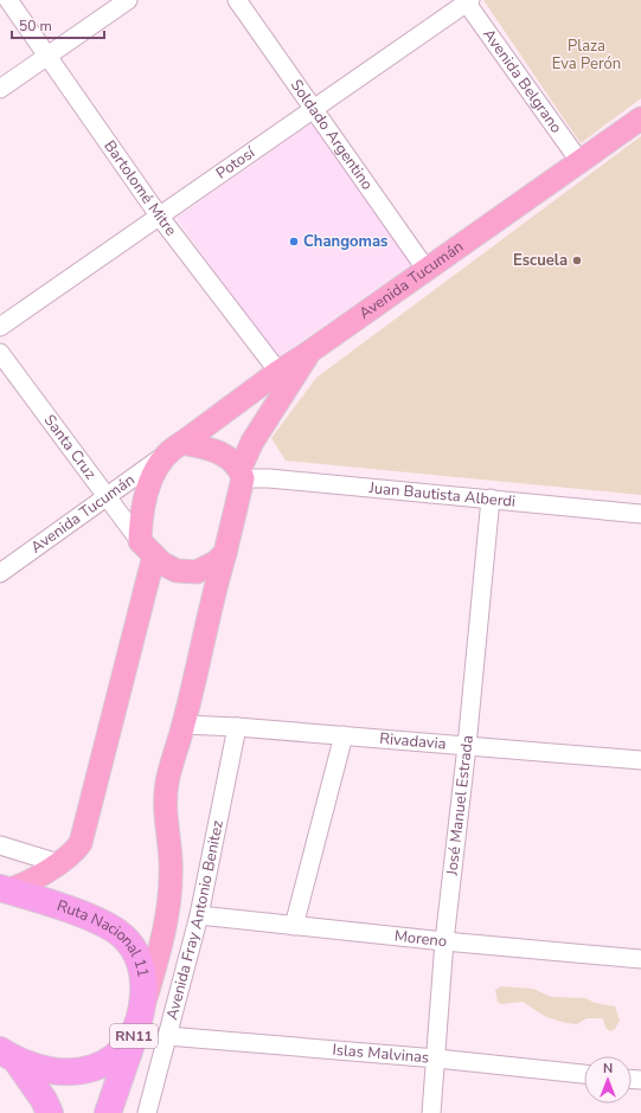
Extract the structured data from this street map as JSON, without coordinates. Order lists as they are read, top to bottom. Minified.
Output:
{"streets":{"highway":["Ruta Nacional 11","RN11"],"main road":["Avenida Tucumán"],"street":["Avenida Belgrano","Soldado Argentino","Potosí","Bartolomé Mitre","Santa Cruz","Juan Bautista Alberdi","Rivadavia","José Manuel Estrada","Avenida Fray Antonio Benitez","Moreno","Islas Malvinas"]},"crossings":[["Avenida Belgrano","Potosí"],["Avenida Belgrano","Avenida Tucumán"],["Soldado Argentino","Potosí"],["Soldado Argentino","Avenida Tucumán"],["Potosí","Bartolomé Mitre"],["Bartolomé Mitre","Avenida Tucumán"],["Avenida Tucumán","Santa Cruz"],["Avenida Tucumán","Juan Bautista Alberdi"],["Santa Cruz","Juan Bautista Alberdi"],["Juan Bautista Alberdi","José Manuel Estrada"],["Rivadavia","José Manuel Estrada"],["Rivadavia","Avenida Fray Antonio Benitez"],["José Manuel Estrada","Moreno"],["José Manuel Estrada","Islas Malvinas"],["Avenida Fray Antonio Benitez","Moreno"],["Avenida Fray Antonio Benitez","Islas Malvinas"]],"parks":["Plaza Eva Perón"],"places":["Changomas","Escuela"],"scale_bar":"50 m","north":"top"}
